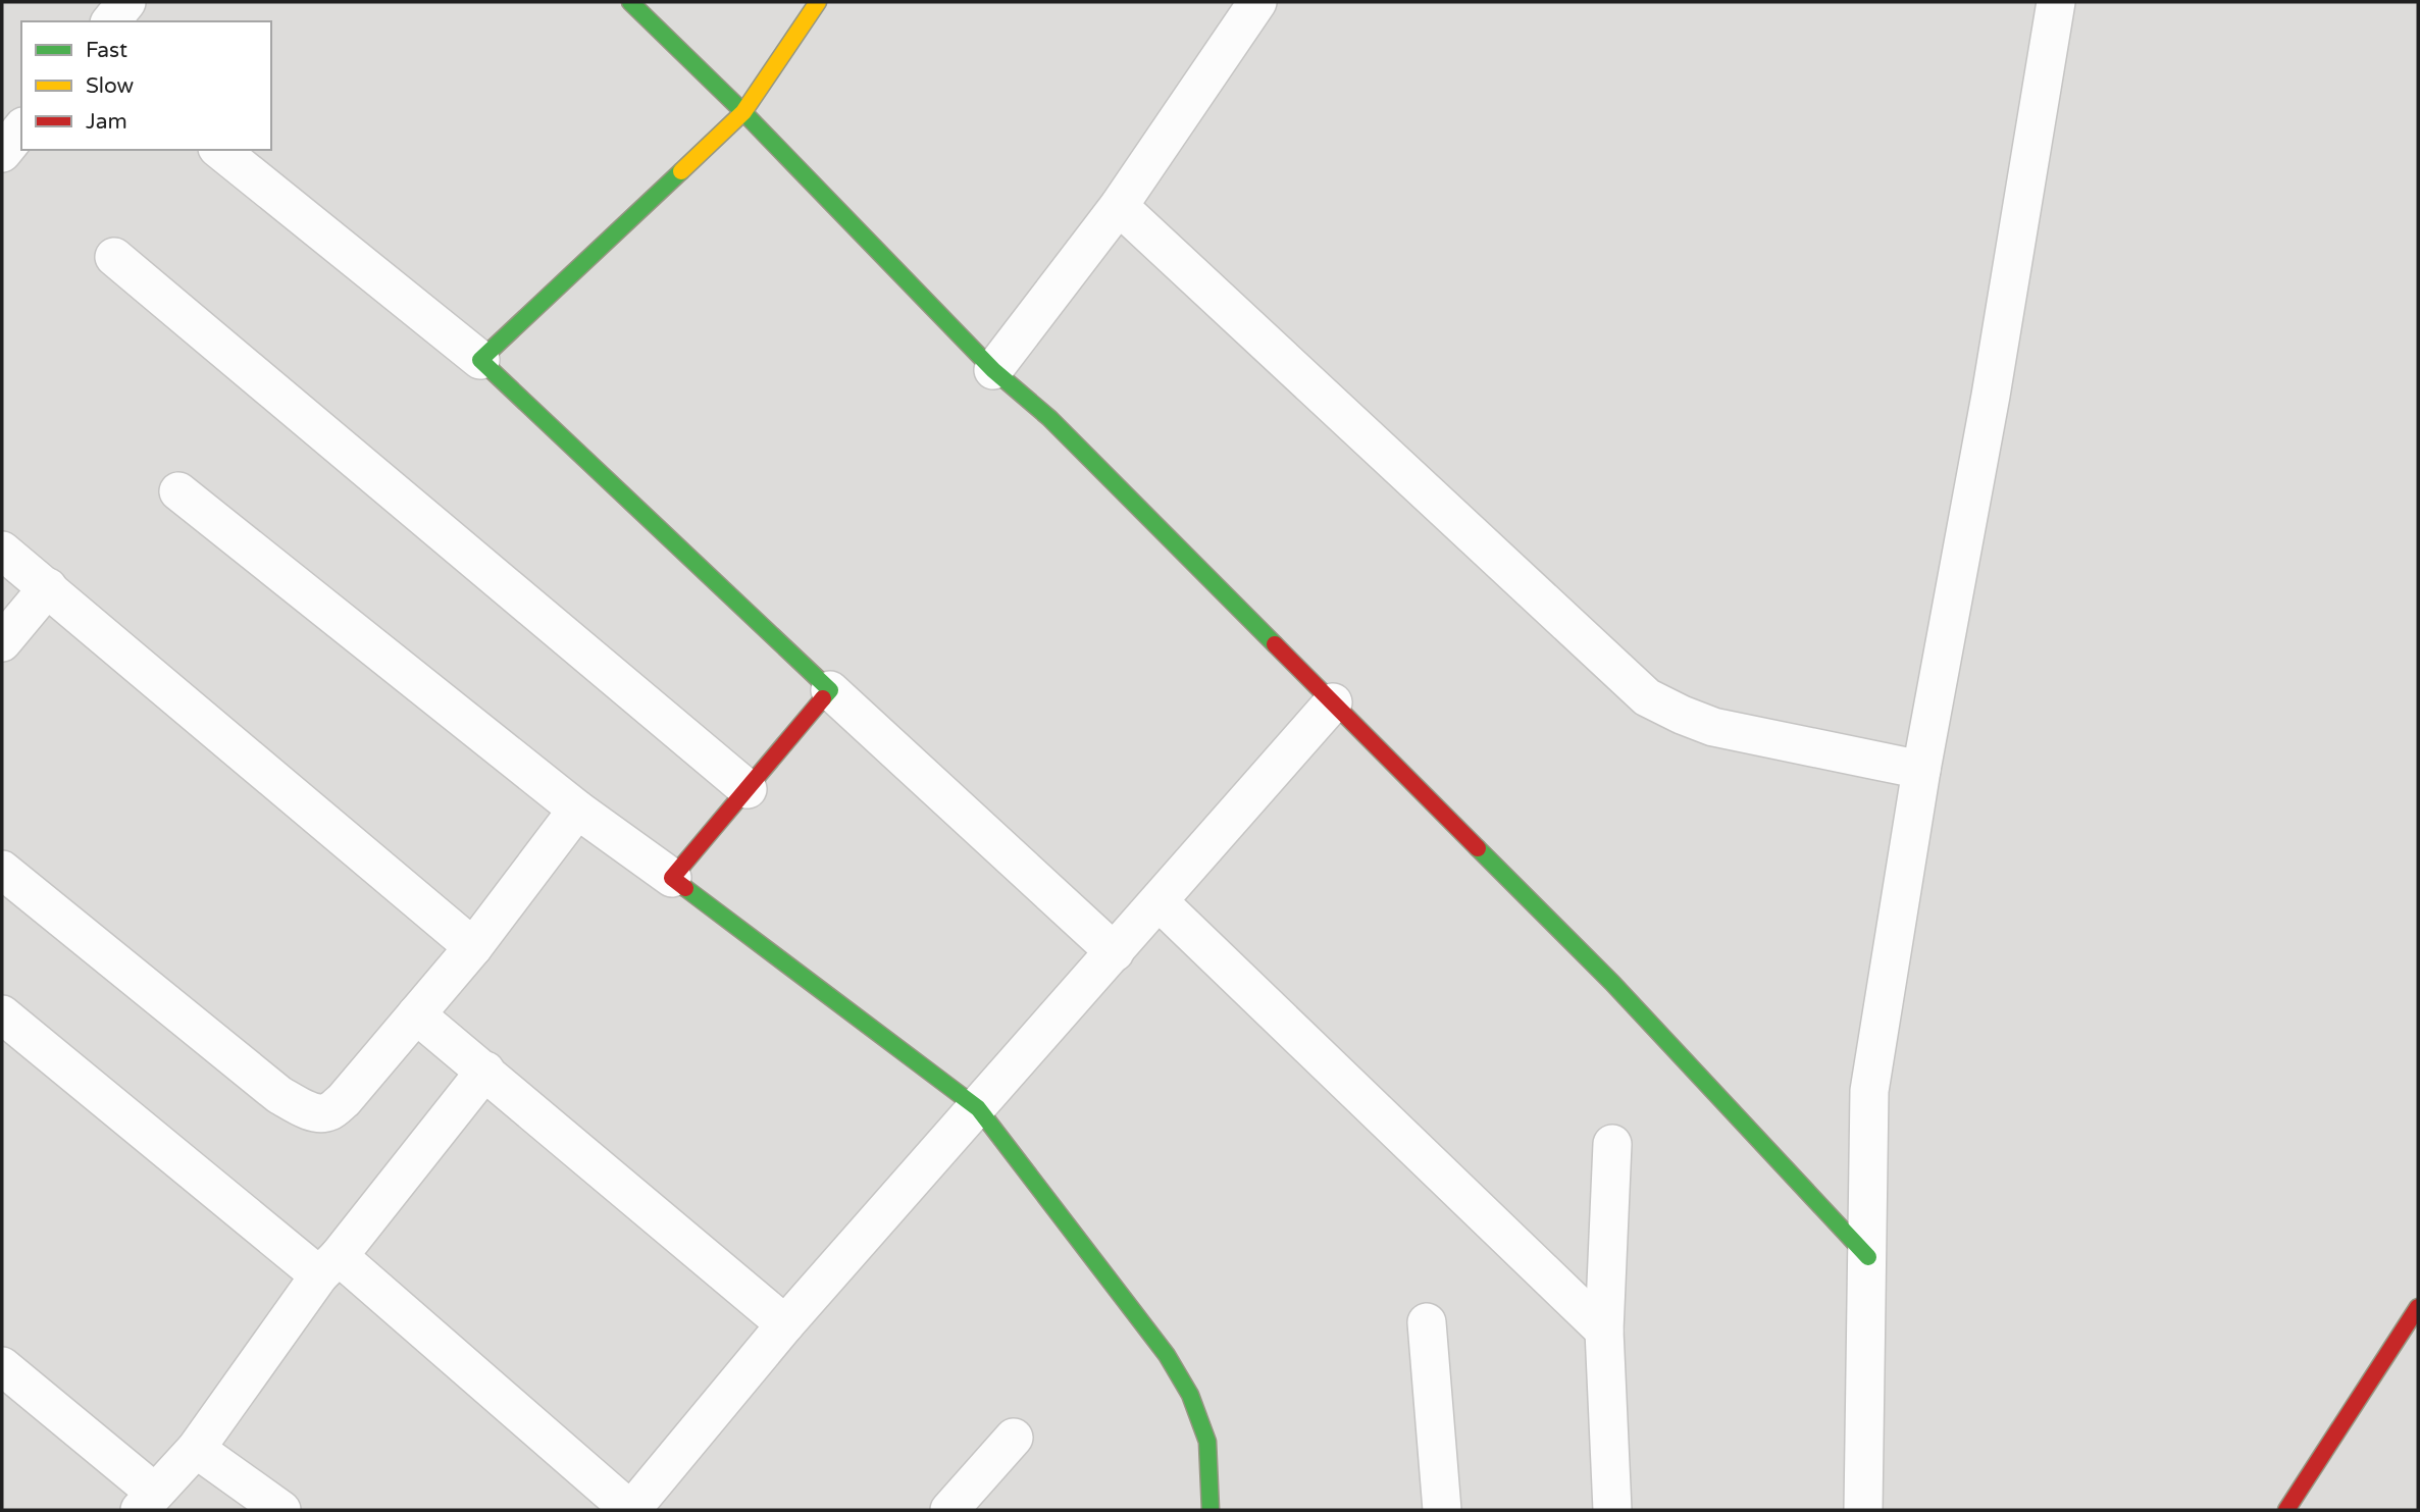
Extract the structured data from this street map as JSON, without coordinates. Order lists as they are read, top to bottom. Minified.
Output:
{"legend":["Fast","Slow","Jam"]}
